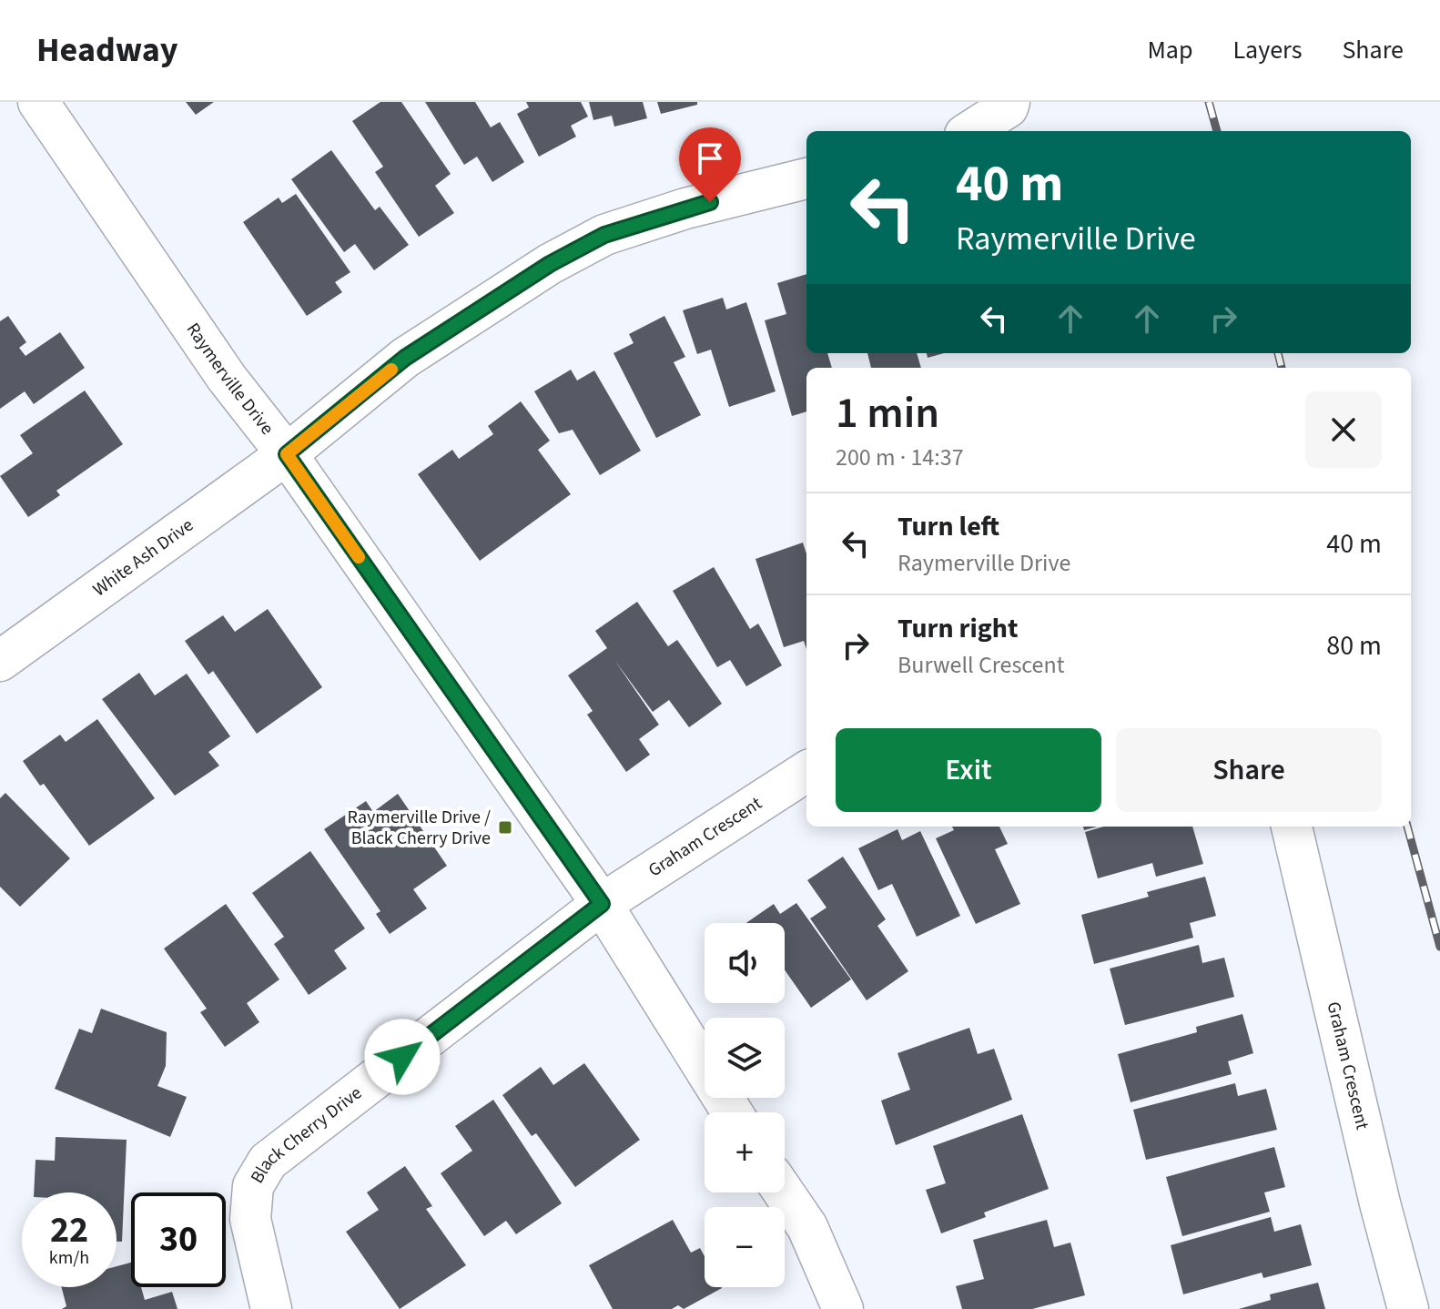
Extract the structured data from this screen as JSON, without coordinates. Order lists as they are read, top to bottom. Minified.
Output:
{"streets":{"street":["Raymerville Drive","White Ash Drive","Graham Crescent","Black Cherry Drive"]},"crossings":[["Raymerville Drive","White Ash Drive"],["Raymerville Drive","Graham Crescent"],["Raymerville Drive","Black Cherry Drive"],["Graham Crescent","Black Cherry Drive"]],"places":{"transit":["Raymerville Drive / Black Cherry Drive"]},"page":{"header":"Headway","nav":["Map","Layers","Share"],"turn":["40 m","Raymerville Drive"],"heading":["1 min","200 m · 14:37"],"list":[{"name":"Turn left","note":"Raymerville Drive","value":"40 m"},{"name":"Turn right","note":"Burwell Crescent","value":"80 m"}],"buttons":["Exit","Share"],"map_buttons":["+","−"],"speed":"22 km/h","limit":"30"}}
